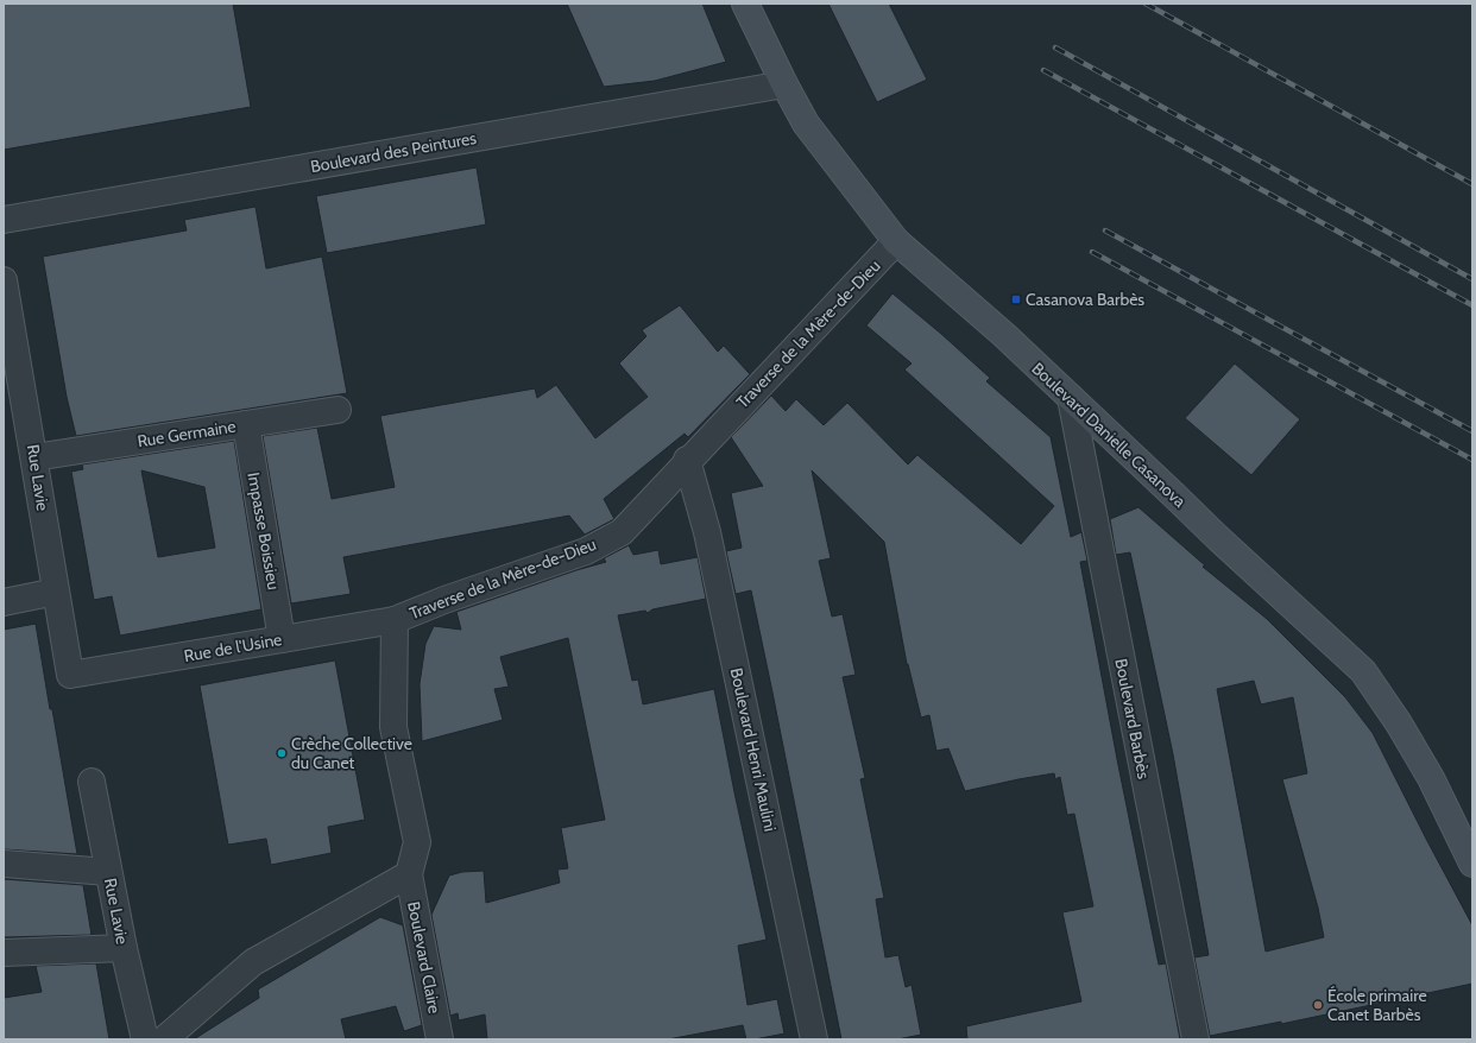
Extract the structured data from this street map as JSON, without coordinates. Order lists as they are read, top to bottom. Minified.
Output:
{"streets":{"street":["Boulevard des Peintures","Traverse de la Mère-de-Dieu","Rue Germaine","Boulevard Danielle Casanova","Rue Lavie","Impasse Boissieu","Rue de l'Usine","Boulevard Barbès","Boulevard Henri Maulini","Boulevard Claire"]},"crossings":[["Boulevard des Peintures","Boulevard Danielle Casanova"],["Traverse de la Mère-de-Dieu","Boulevard Danielle Casanova"],["Traverse de la Mère-de-Dieu","Rue de l'Usine"],["Traverse de la Mère-de-Dieu","Boulevard Henri Maulini"],["Traverse de la Mère-de-Dieu","Boulevard Claire"],["Rue Germaine","Rue Lavie"],["Rue Germaine","Impasse Boissieu"],["Boulevard Danielle Casanova","Boulevard Barbès"],["Rue Lavie","Rue de l'Usine"],["Impasse Boissieu","Rue de l'Usine"]],"places":{"transit":["Casanova Barbès"],"other":["Crèche Collective du Canet","École primaire Canet Barbès"]}}
